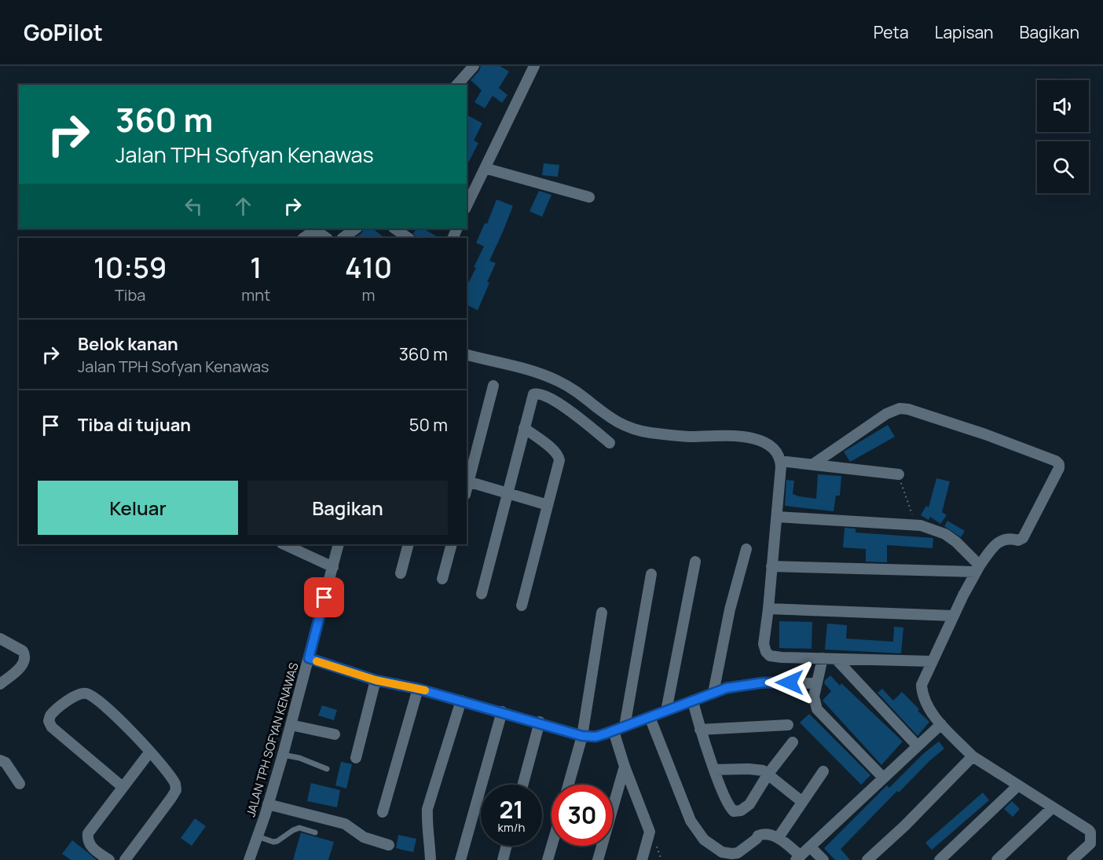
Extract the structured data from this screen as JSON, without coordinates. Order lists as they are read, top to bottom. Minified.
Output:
{"streets":{"street":["JALAN TPH SOFYAN KENAWAS"]},"page":{"header":"GoPilot","nav":["Peta","Lapisan","Bagikan"],"turn":["360 m","Jalan TPH Sofyan Kenawas"],"eta":["10:59","Tiba","1","mnt","410","m"],"list":[{"name":"Belok kanan","note":"Jalan TPH Sofyan Kenawas","value":"360 m"},{"name":"Tiba di tujuan","value":"50 m"}],"buttons":["Keluar","Bagikan"],"speed":"21 km/h","limit":"30"}}
